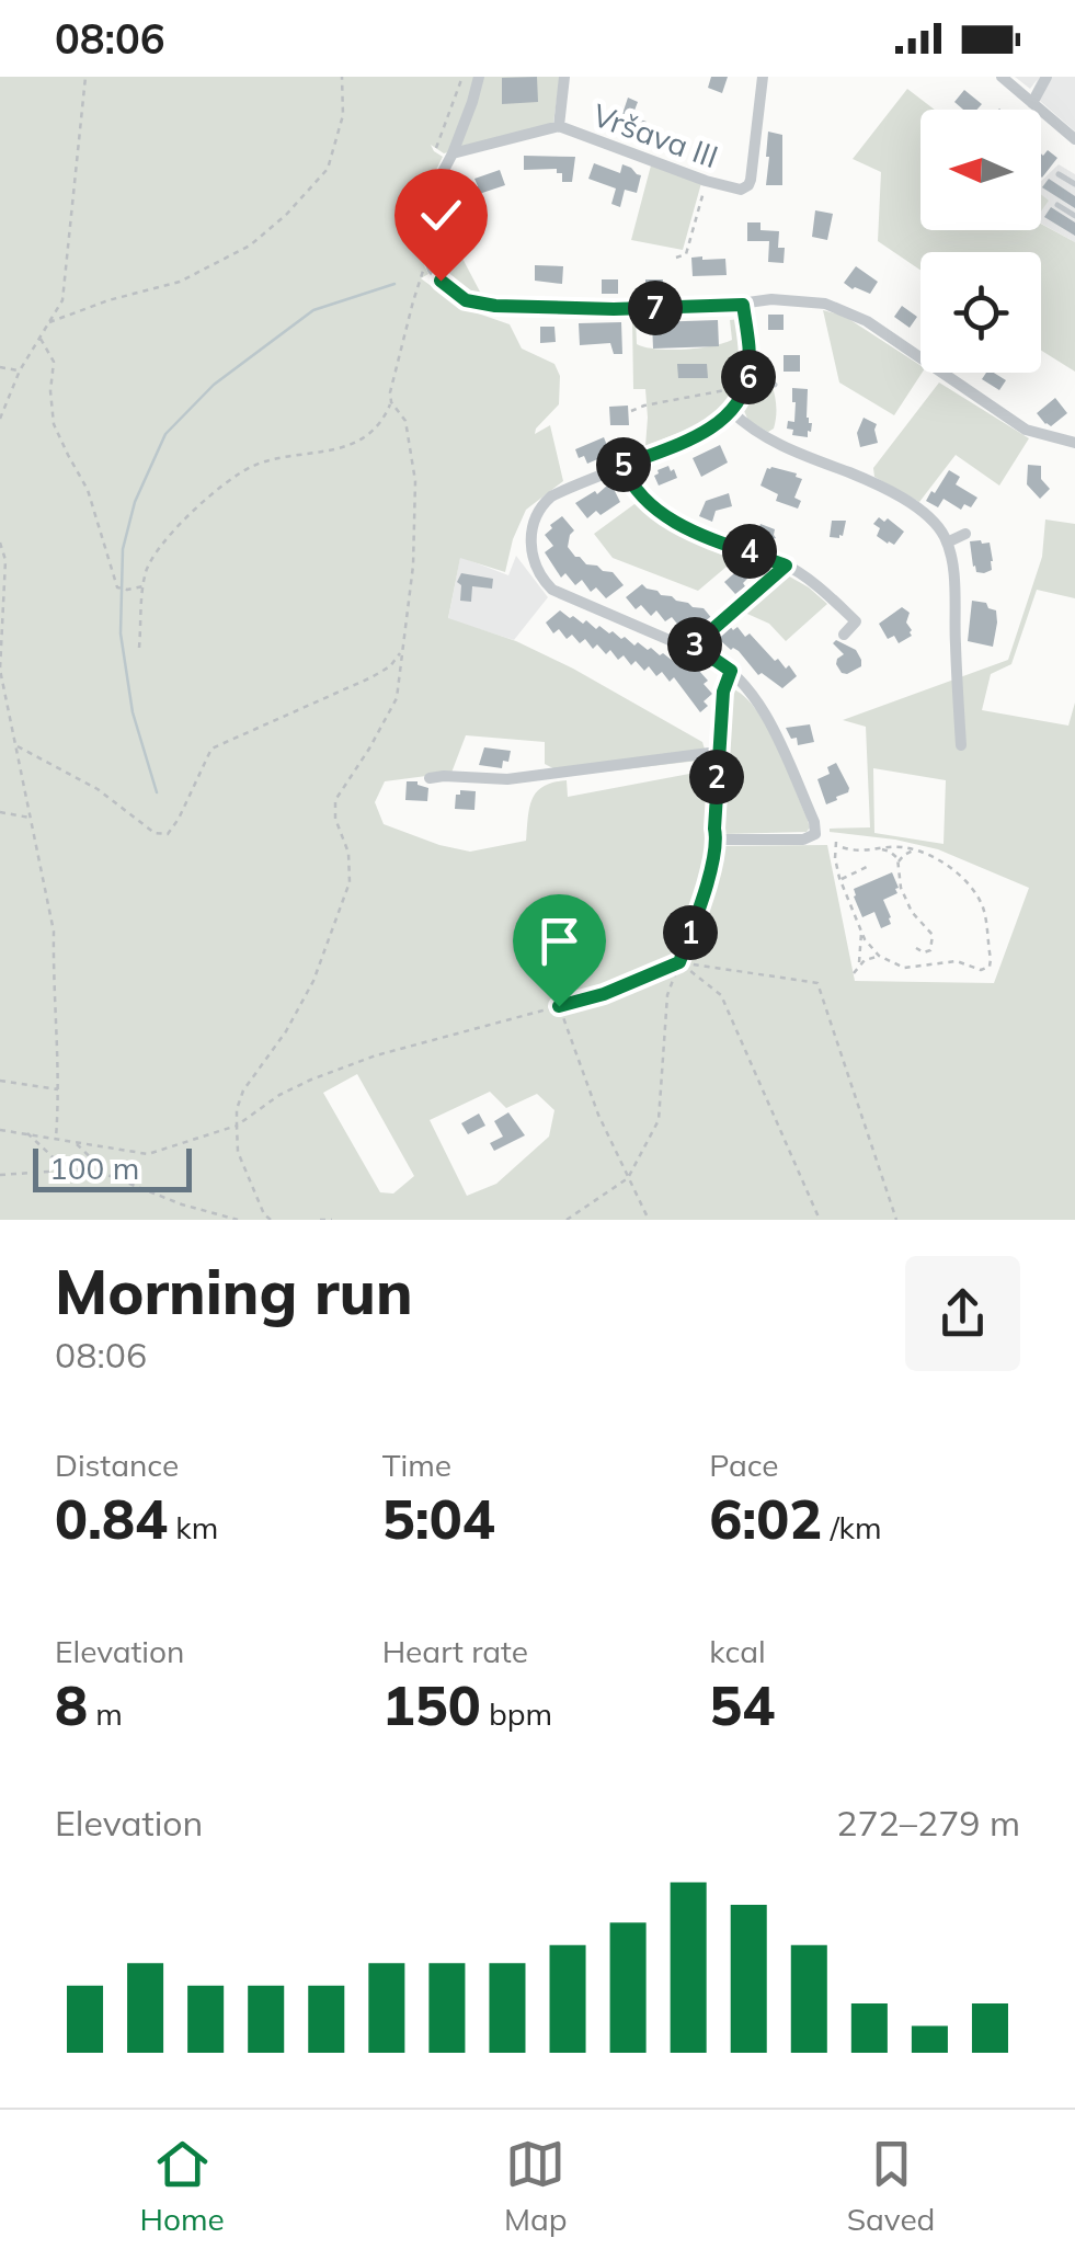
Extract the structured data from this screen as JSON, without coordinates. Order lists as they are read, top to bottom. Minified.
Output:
{"streets":{"street":["Vršava III"]},"scale_bar":"100 m","north":"left","page":{"status":"08:06","pins":["7","6","5","4","3","2","1"],"scale":"100 m","heading":["Morning run","08:06"],"stats":[["Distance","0.84 km"],["Time","5:04"],["Pace","6:02 /km"],["Elevation","8 m"],["Heart rate","150 bpm"],["kcal","54"]],"chart":["Elevation","272–279 m"],"tabs":["Home","Map","Saved"]}}
